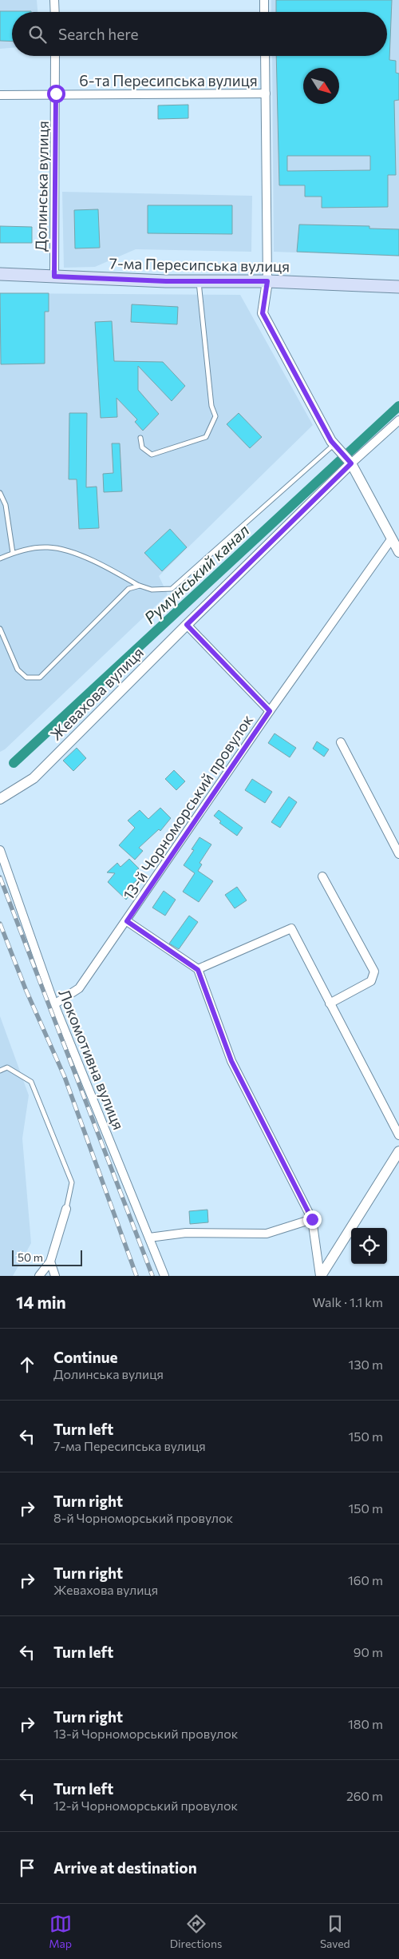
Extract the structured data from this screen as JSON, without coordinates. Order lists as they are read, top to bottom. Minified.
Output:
{"streets":{"main road":["7-ма Пересипська вулиця"],"street":["6-та Пересипська вулиця","Долинська вулиця","Жевахова вулиця","13-й Чорноморський провулок","Локомотивна вулиця"]},"crossings":[["6-та Пересипська вулиця","Долинська вулиця"],["Долинська вулиця","7-ма Пересипська вулиця"],["13-й Чорноморський провулок","Локомотивна вулиця"]],"water":["Румунський канал"],"scale_bar":"50 m","north":"bottom right","page":{"search":"Search here","scale":"50 m","heading":["14 min","Walk · 1.1 km"],"list":[["Continue","Долинська вулиця","130 m"],["Turn left","7-ма Пересипська вулиця","150 m"],["Turn right","8-й Чорноморський провулок","150 m"],["Turn right","Жевахова вулиця","160 m"],["Turn left","90 m"],["Turn right","13-й Чорноморський провулок","180 m"],["Turn left","12-й Чорноморський провулок","260 m"],"Arrive at destination"],"nav":["Map","Directions","Saved"]}}
